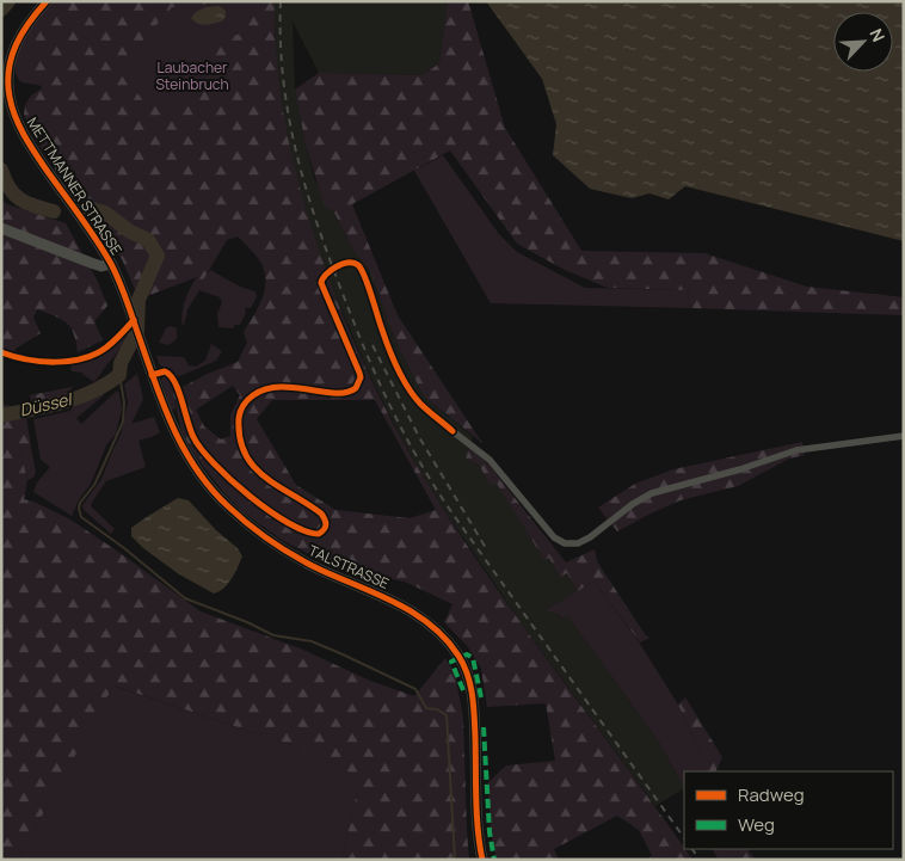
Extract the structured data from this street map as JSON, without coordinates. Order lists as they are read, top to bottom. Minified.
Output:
{"streets":{"main road":["METTMANNER STRASSE","TALSTRASSE"]},"crossings":[["METTMANNER STRASSE","TALSTRASSE"]],"water":["Düssel"],"parks":["Laubacher Steinbruch"],"legend":["Radweg","Weg"],"north":"top right"}
